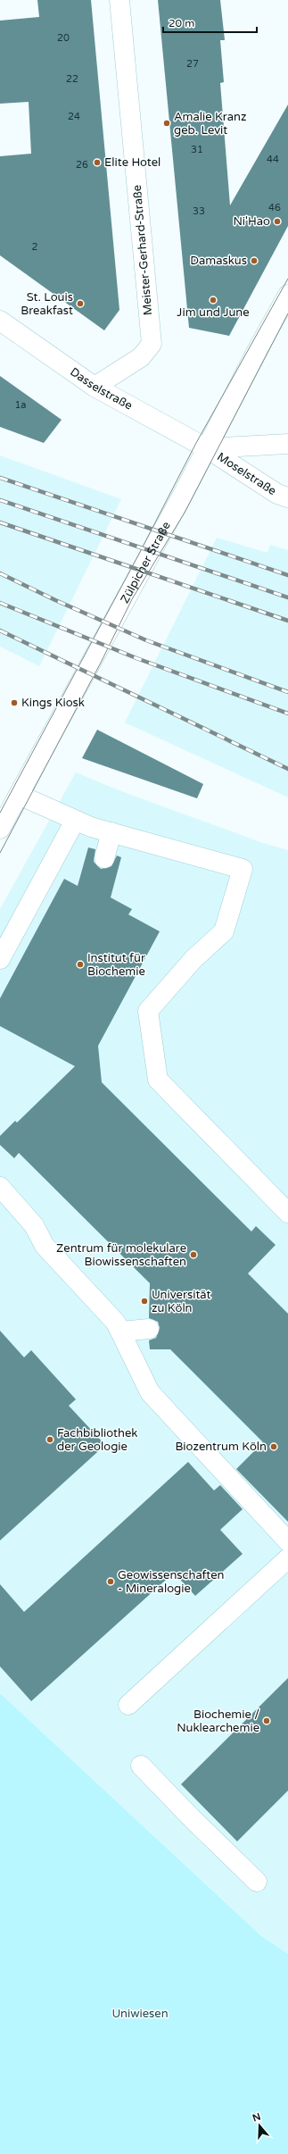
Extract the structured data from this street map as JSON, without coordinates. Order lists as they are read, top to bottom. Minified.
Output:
{"streets":{"street":["Meister-Gerhard-Straße","Dasselstraße","Moselstraße","Zülpicher Straße"]},"crossings":[["Meister-Gerhard-Straße","Dasselstraße"],["Dasselstraße","Moselstraße"],["Dasselstraße","Zülpicher Straße"],["Moselstraße","Zülpicher Straße"]],"parks":["Uniwiesen"],"places":["Amalie Kranz geb. Levit","Elite Hotel","Ni'Hao","Damaskus","Jim und June","St. Louis Breakfast","Kings Kiosk","Institut für Biochemie","Zentrum für molekulare Biowissenschaften","Universität zu Köln","Fachbibliothek der Geologie","Biozentrum Köln","Geowissenschaften - Mineralogie","Biochemie / Nuklearchemie"],"house_numbers":["20","27","22","24","31","44","26","46","33","2","1a"],"scale_bar":"20 m","north":"top"}
